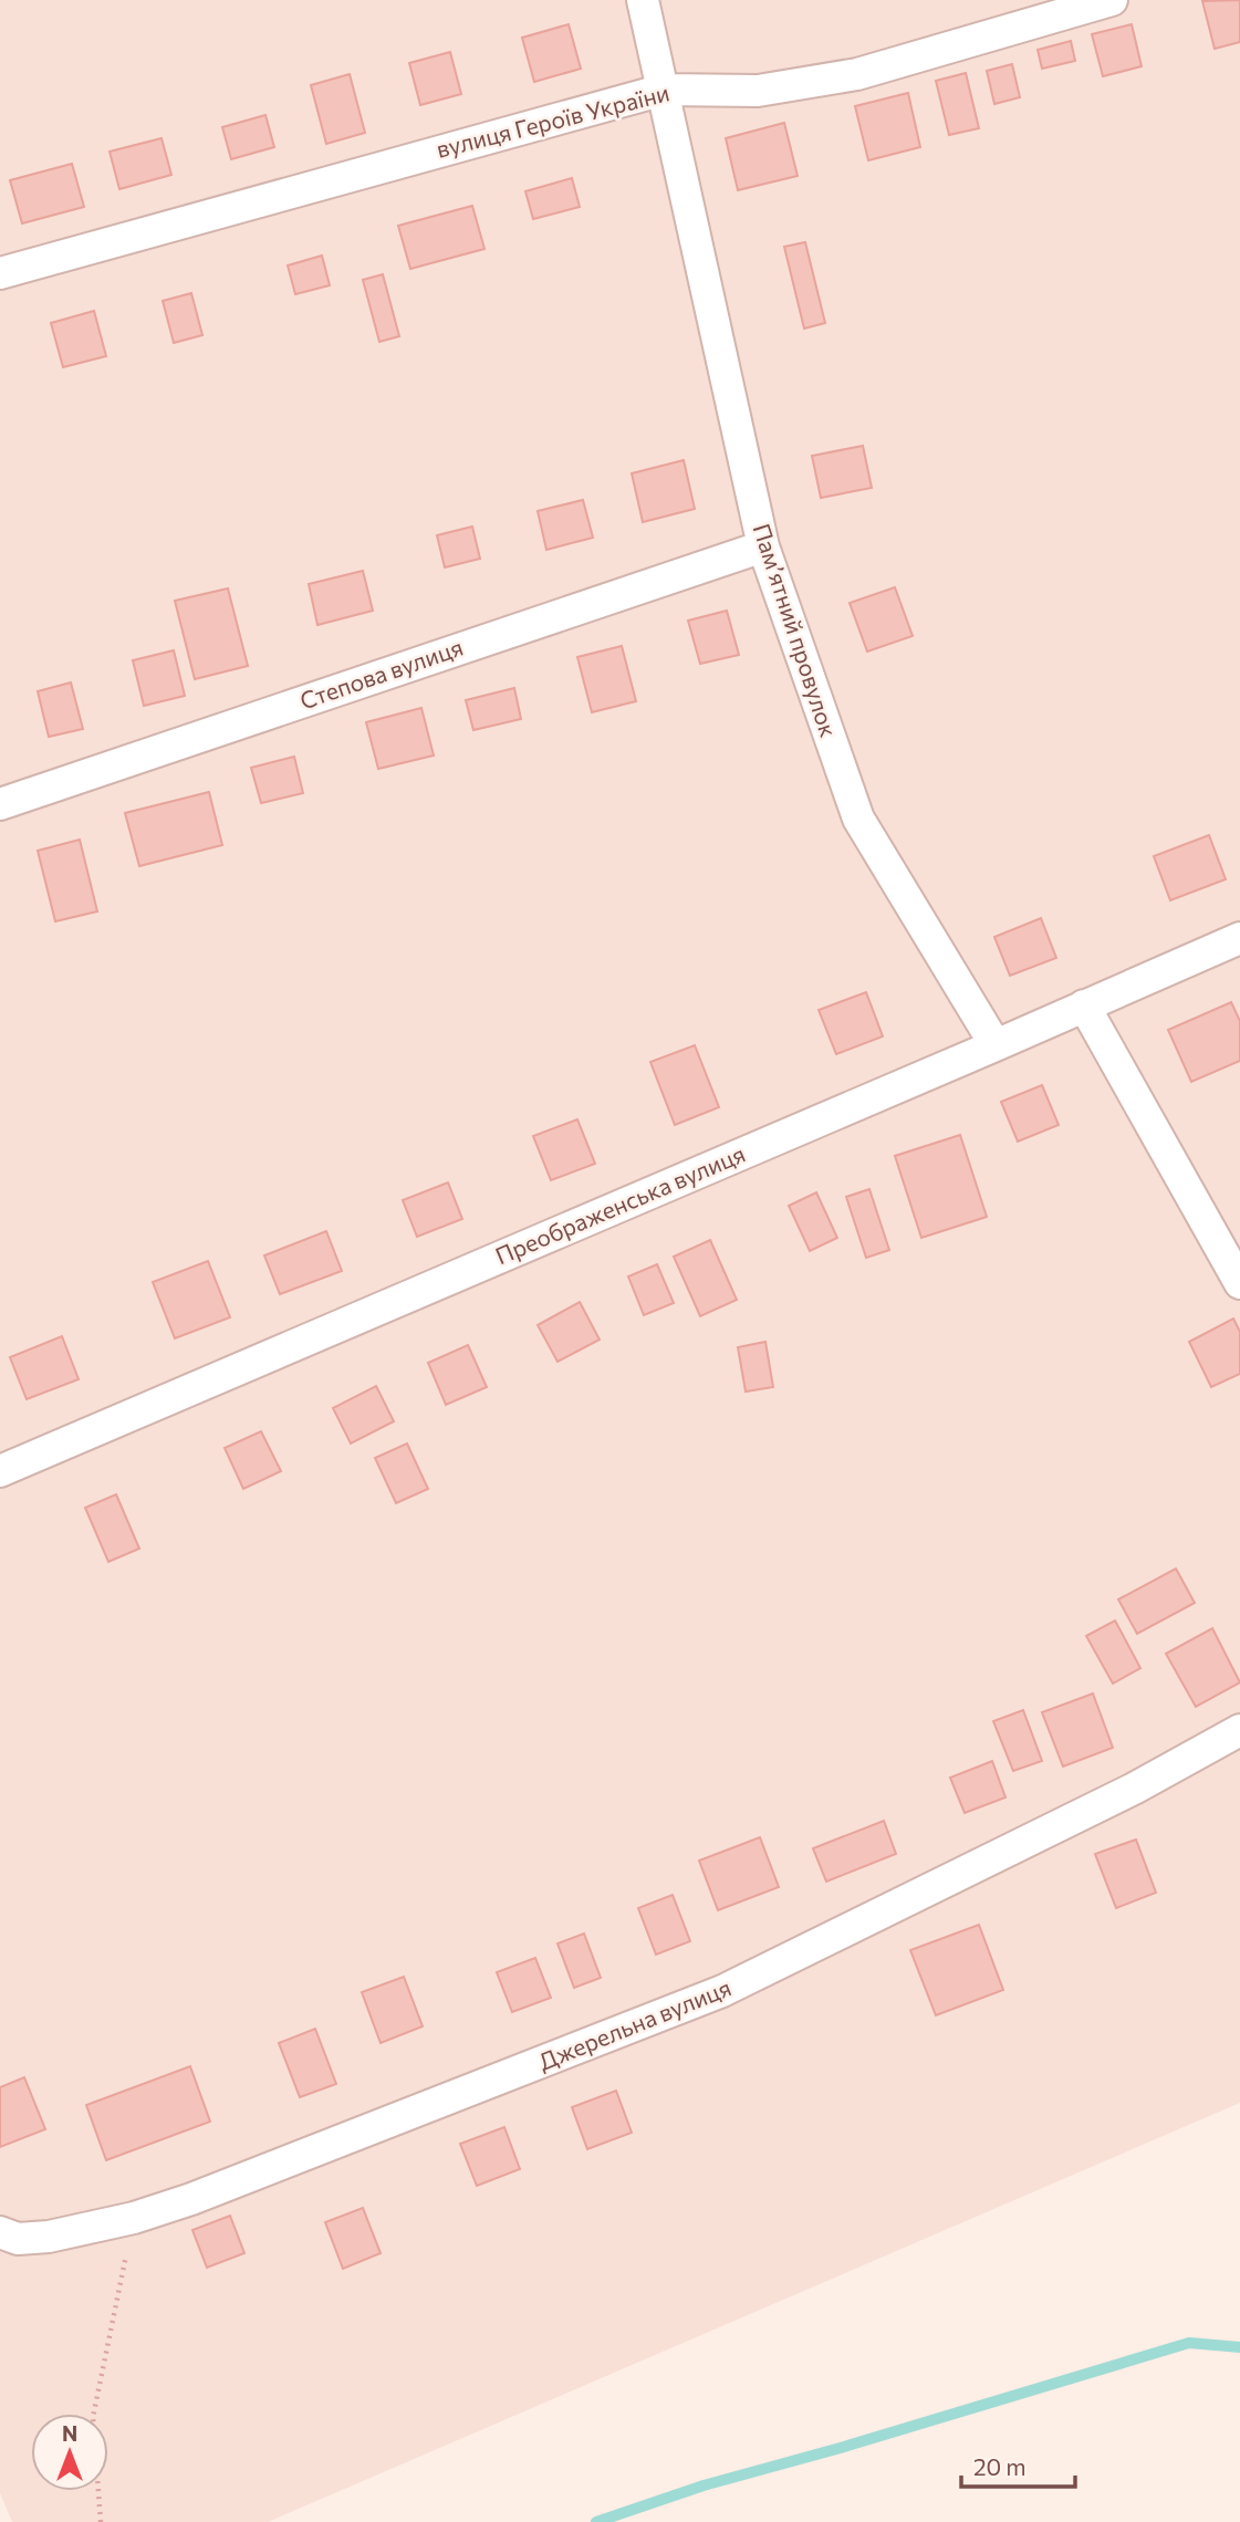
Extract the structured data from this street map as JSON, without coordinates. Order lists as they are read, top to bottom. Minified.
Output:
{"streets":{"street":["вулиця Героїв України","Пам’ятний провулок","Степова вулиця","Преображенська вулиця","Джерельна вулиця"]},"crossings":[["вулиця Героїв України","Пам’ятний провулок"],["Пам’ятний провулок","Степова вулиця"],["Пам’ятний провулок","Преображенська вулиця"]],"scale_bar":"20 m","north":"top"}
